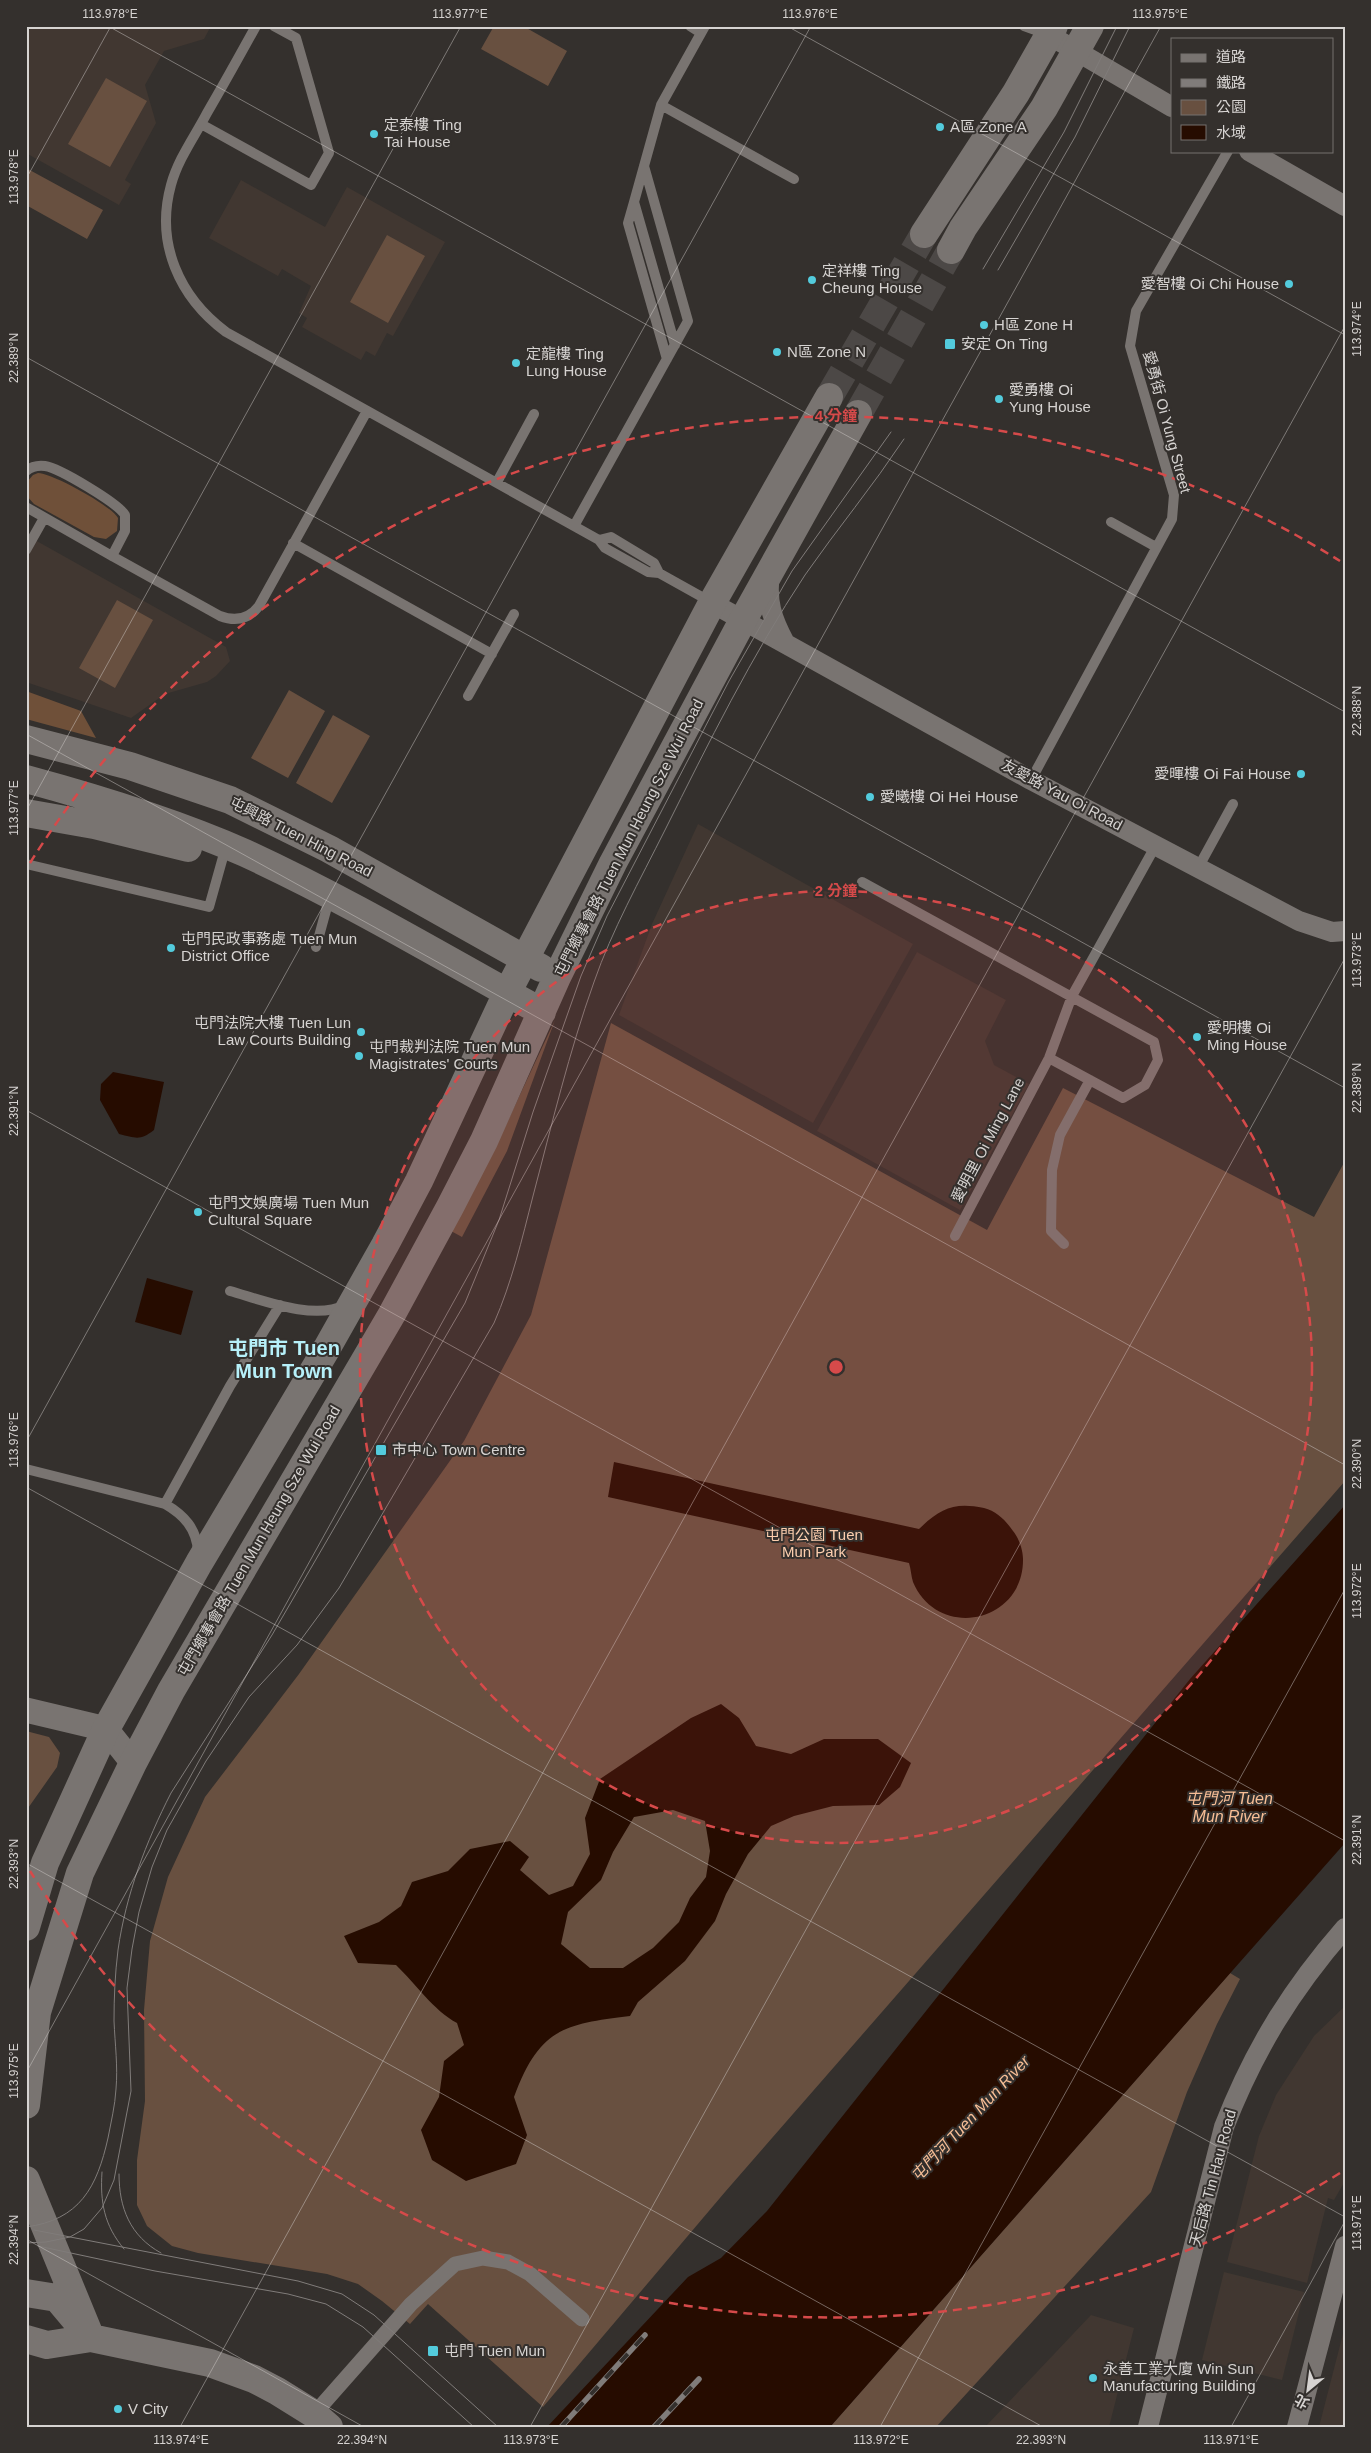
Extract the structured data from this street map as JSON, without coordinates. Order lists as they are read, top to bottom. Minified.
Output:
{"streets":{"main road":["屯興路 Tuen Hing Road","屯門鄉事會路 Tuen Mun Heung Sze Wui Road"],"street":["友愛路 Yau Oi Road","天后路 Tin Hau Road"],"lane":["愛勇街 Oi Yung Street","愛明里 Oi Ming Lane"]},"crossings":[["愛勇街 Oi Yung Street","友愛路 Yau Oi Road"],["友愛路 Yau Oi Road","屯門鄉事會路 Tuen Mun Heung Sze Wui Road"],["友愛路 Yau Oi Road","愛明里 Oi Ming Lane"],["屯興路 Tuen Hing Road","屯門鄉事會路 Tuen Mun Heung Sze Wui Road"]],"districts":["屯門市 Tuen Mun Town"],"water":["屯門河 Tuen Mun River"],"parks":["屯門公園 Tuen Mun Park"],"places":{"other":["A區 Zone A","定泰樓 Ting Tai House","定祥樓 Ting Cheung House","愛智樓 Oi Chi House","H區 Zone H","N區 Zone N","定龍樓 Ting Lung House","愛勇樓 Oi Yung House","愛暉樓 Oi Fai House","愛曦樓 Oi Hei House","屯門民政事務處 Tuen Mun District Office","屯門法院大樓 Tuen Lun Law Courts Building","愛明樓 Oi Ming House","屯門裁判法院 Tuen Mun Magistrates' Courts","屯門文娛廣場 Tuen Mun Cultural Square","永善工業大廈 Win Sun Manufacturing Building","V City"],"transit":["安定 On Ting","市中心 Town Centre","屯門 Tuen Mun"]},"legend":["道路","鐵路","公園","水域"],"north":"bottom left","coordinates":["113.978°E","113.977°E","113.976°E","113.975°E","113.974°E","22.389°N","22.388°N","113.973°E","22.391°N","22.390°N","113.972°E","22.393°N","113.971°E","22.394°N"],"rings":["4 分鐘","2 分鐘"]}
